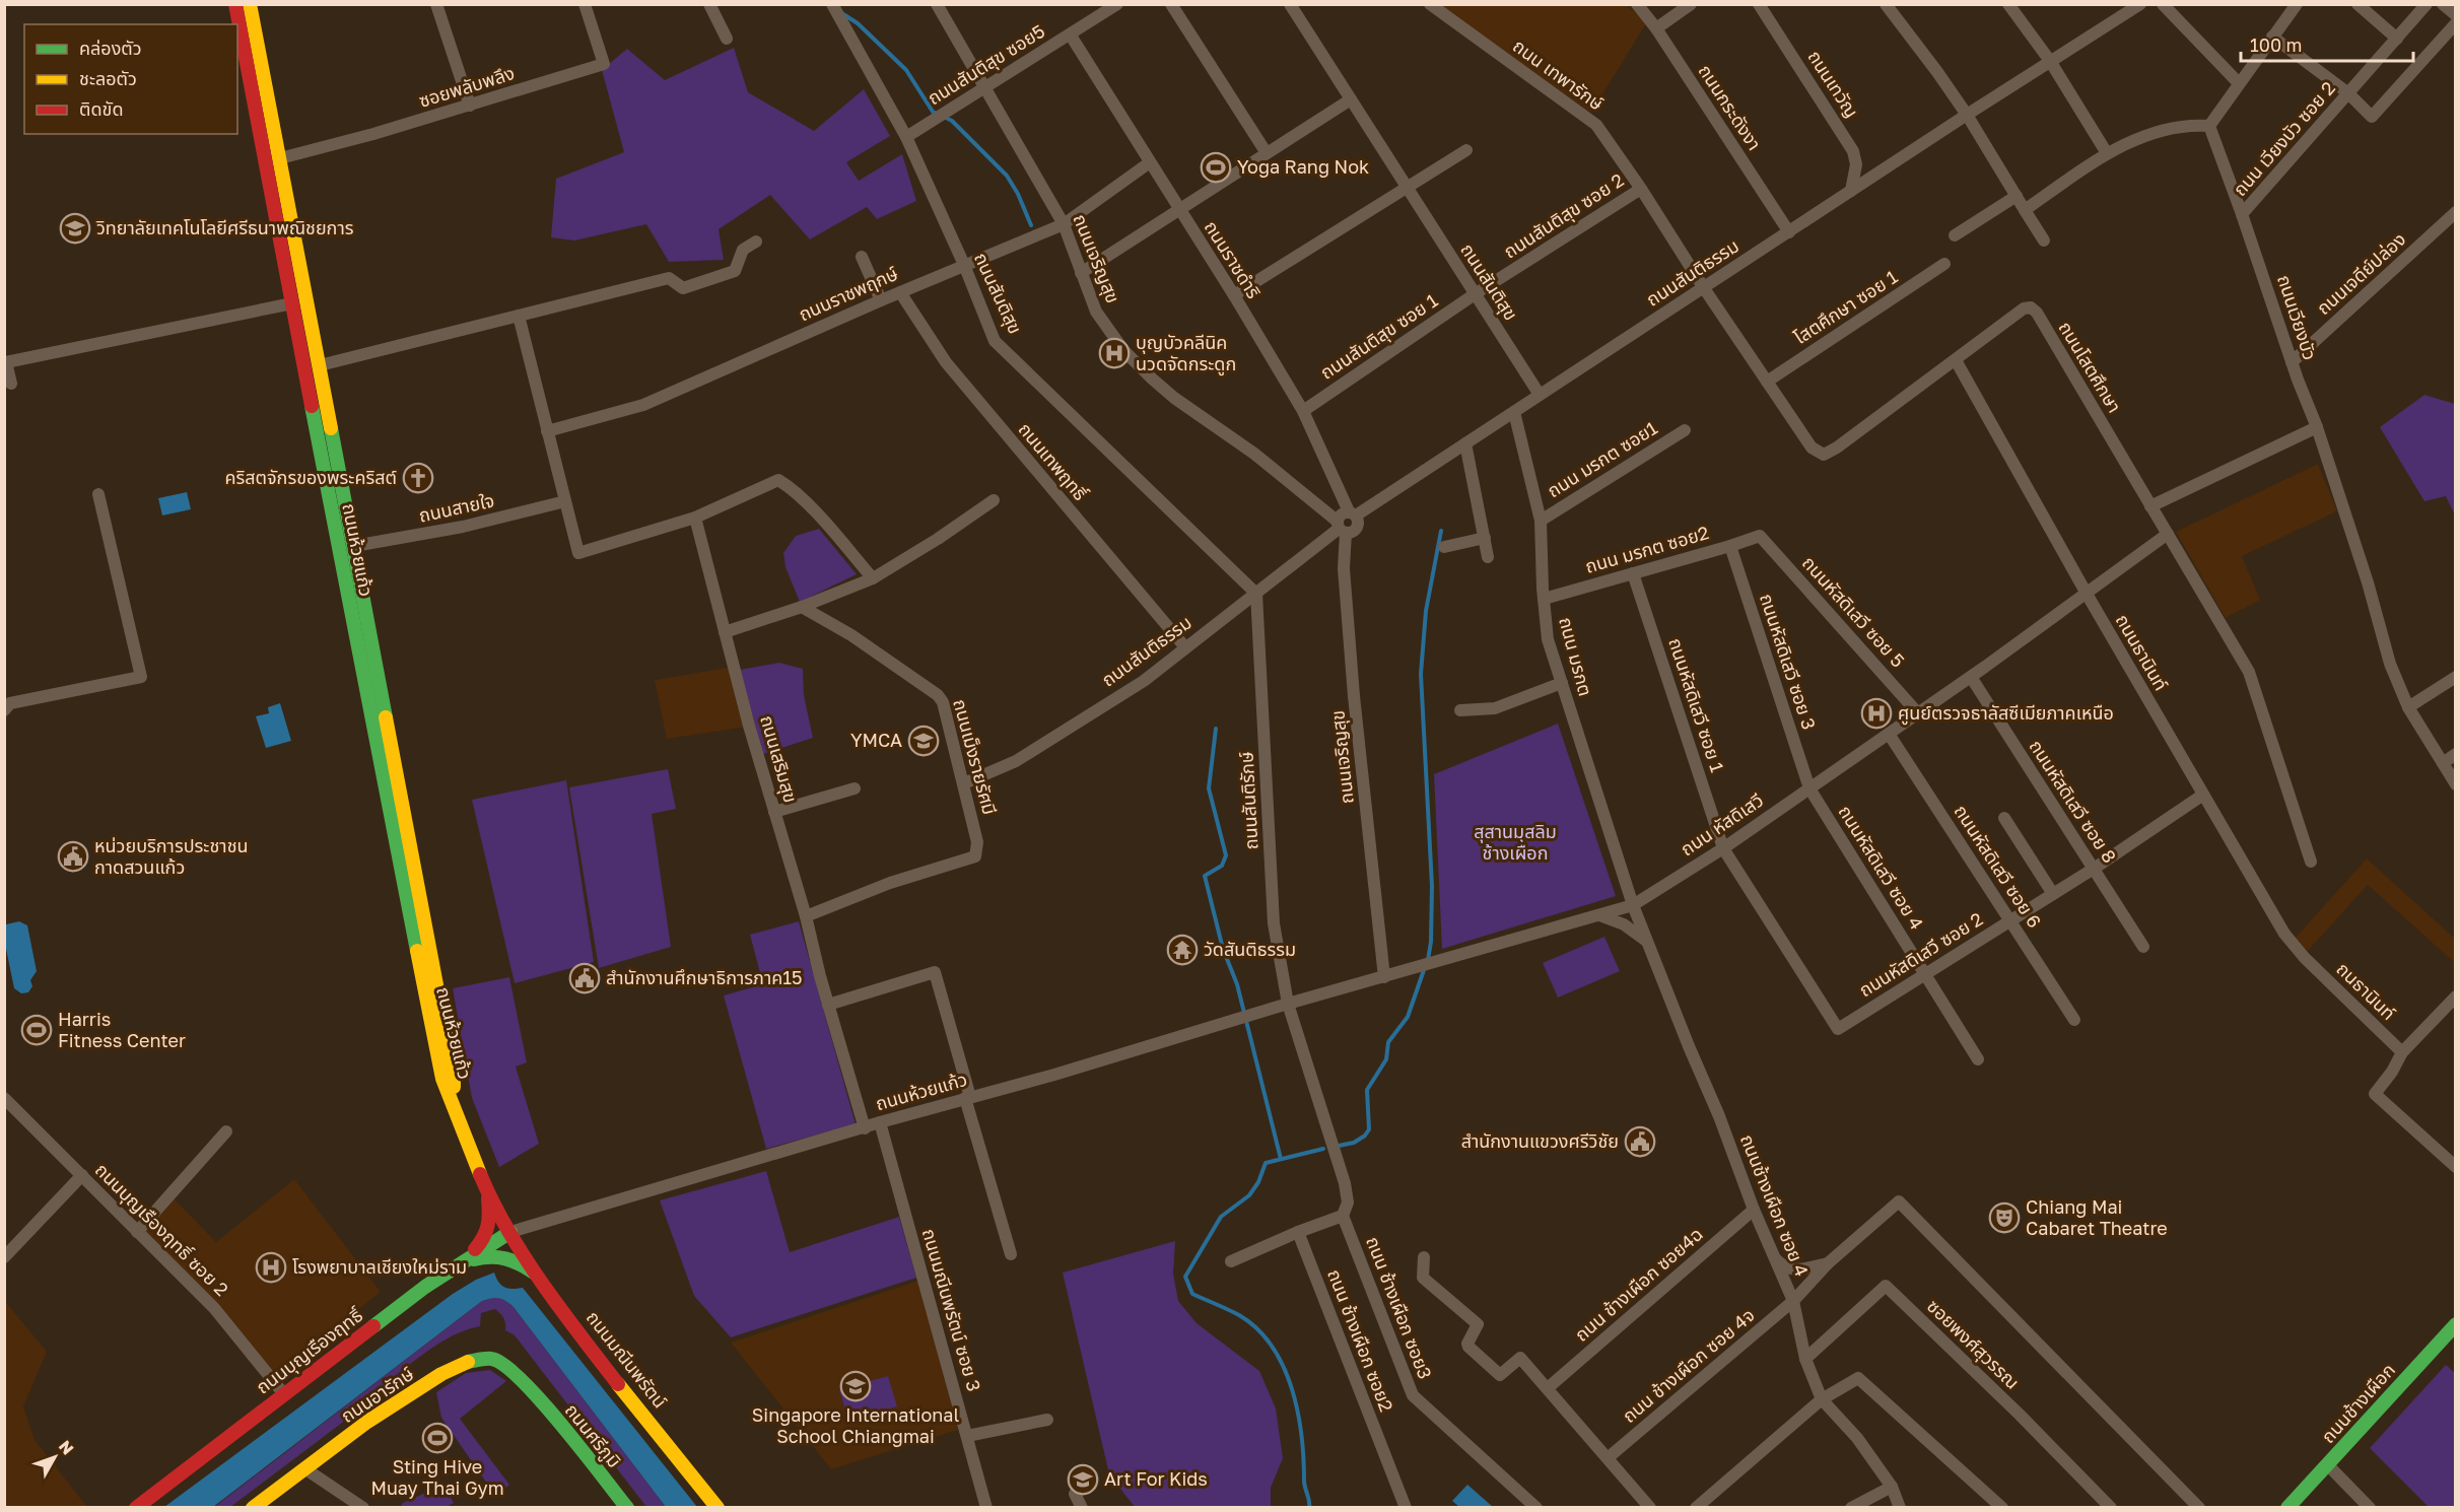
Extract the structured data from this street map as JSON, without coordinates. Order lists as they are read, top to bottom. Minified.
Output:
{"streets":{"main road":["ถนนห้วยแก้ว","ถนนบุญเรืองฤทธิ์","ถนนมณีนพรัตน์","ถนนอารักษ์","ถนนช้างเผือก","ถนนศรีภูมิ"],"street":["ถนนสันติสุข ซอย5","ถนน เทพารักษ์","ถนนเทวัญ","ซอยพลับพลึง","ถนนกระดังงา","ถนน เวียงบัว ซอย 2","ถนนสันติสุข ซอย 2","ถนนเจริญสุข","ถนนราชดำริ","ถนนสันติธรรม","ถนนเจดีย์ปล่อง","ถนนสันติสุข","ถนนราชพฤกษ์","โสตศึกษา ซอย 1","ถนนเวียงบัว","ถนนสันติสุข ซอย 1","ถนนโสตศึกษา","ถนน มรกต ซอย1","ถนนเทพฤทธิ์","ถนนสายใจ","ถนน มรกต ซอย2","ถนนหัสดิเสวี ซอย 5","ถนนธานินท์","ถนน มรกต","ถนนหัสดิเสวี ซอย 3","ถนนหัสดิเสวี ซอย 1","ถนนเม็งรายรัศมี","ถนนเสริมสุข","ถนนสันติรักษ์","ถนนหัสดิเสวี ซอย 8","ถนน หัสดิเสวี","ถนนหัสดิเสวี ซอย 6","ถนนหัสดิเสวี ซอย 4","ถนนหัสดิเสวี ซอย 2","ถนธานินท์","ถนนช้างเผือก ซอย 4","ถนนบุญเรืองฤทธิ์ ซอย 2","ถนน ช้างเผือก ซอย4ฉ","ถนน ช้างเผือก ซอย3","ถนนมณีนพรัตน์ ซอย 3","ถนน ช้างเผือก ซอย2","ซอยพงศ์สุวรรณ","ถนน ช้างเผือก ซอย 4จ"]},"crossings":[["ถนนสันติสุข ซอย5","ถนนเจริญสุข"],["ถนนสันติสุข ซอย5","ถนนราชดำริ"],["ถนนสันติสุข ซอย5","ถนนสันติสุข"],["ถนน เทพารักษ์","ถนนสันติสุข ซอย 2"],["ถนน เทพารักษ์","ถนนสันติธรรม"],["ถนน เทพารักษ์","ถนนโสตศึกษา"],["ถนนเทวัญ","ถนนสันติธรรม"],["ซอยพลับพลึง","ถนนห้วยแก้ว"],["ถนนกระดังงา","ถนนสันติธรรม"],["ถนน เวียงบัว ซอย 2","ถนนเวียงบัว"],["ถนนสันติสุข ซอย 2","ถนนสันติสุข"],["ถนนสันติสุข ซอย 2","ถนนสันติสุข ซอย 1"],["ถนนเจริญสุข","ถนนสันติธรรม"],["ถนนเจริญสุข","ถนนราชพฤกษ์"],["ถนนเจริญสุข","ถนน หัสดิเสวี"],["ถนนราชดำริ","ถนนสันติธรรม"],["ถนนราชดำริ","ถนนราชพฤกษ์"],["ถนนราชดำริ","ถนนสันติสุข ซอย 1"],["ถนนสันติธรรม","ถนนสันติสุข"],["ถนนสันติธรรม","ถนนโสตศึกษา"],["ถนนสันติธรรม","ถนนเทพฤทธิ์"],["ถนนสันติธรรม","ถนน มรกต"],["ถนนสันติธรรม","ถนนเม็งรายรัศมี"],["ถนนสันติธรรม","ถนนสันติรักษ์"],["ถนนเจดีย์ปล่อง","ถนนเวียงบัว"],["ถนนสันติสุข","ถนนราชพฤกษ์"],["ถนนสันติสุข","ถนนสันติสุข ซอย 1"],["ถนนสันติสุข","ถนนสันติรักษ์"],["ถนนราชพฤกษ์","ถนนเทพฤทธิ์"],["โสตศึกษา ซอย 1","ถนนโสตศึกษา"],["ถนนโสตศึกษา","ถนนธานินท์"],["ถนนโสตศึกษา","ถนน หัสดิเสวี"],["ถนน มรกต ซอย1","ถนน มรกต"],["ถนนสายใจ","ถนนห้วยแก้ว"],["ถนนห้วยแก้ว","ถนนเสริมสุข"],["ถนนห้วยแก้ว","ถนน หัสดิเสวี"],["ถนนห้วยแก้ว","ถนนมณีนพรัตน์ ซอย 3"],["ถนนห้วยแก้ว","ถนนบุญเรืองฤทธิ์"],["ถนนห้วยแก้ว","ถนนมณีนพรัตน์"],["ถนน มรกต ซอย2","ถนนหัสดิเสวี ซอย 5"],["ถนน มรกต ซอย2","ถนน มรกต"],["ถนน มรกต ซอย2","ถนนหัสดิเสวี ซอย 3"],["ถนน มรกต ซอย2","ถนนหัสดิเสวี ซอย 1"],["ถนนหัสดิเสวี ซอย 5","ถนน หัสดิเสวี"],["ถนนธานินท์","ถนน หัสดิเสวี"],["ถนนธานินท์","ถนนหัสดิเสวี ซอย 2"],["ถนนธานินท์","ถนธานินท์"],["ถนน มรกต","ถนน หัสดิเสวี"],["ถนน มรกต","ถนนช้างเผือก ซอย 4"],["ถนนหัสดิเสวี ซอย 3","ถนน หัสดิเสวี"],["ถนนหัสดิเสวี ซอย 3","ถนนหัสดิเสวี ซอย 4"],["ถนนหัสดิเสวี ซอย 1","ถนน หัสดิเสวี"],["ถนนหัสดิเสวี ซอย 1","ถนนหัสดิเสวี ซอย 2"],["ถนนเม็งรายรัศมี","ถนนเสริมสุข"],["ถนนสันติรักษ์","ถนน หัสดิเสวี"],["ถนนหัสดิเสวี ซอย 8","ถนน หัสดิเสวี"],["ถนนหัสดิเสวี ซอย 8","ถนนหัสดิเสวี ซอย 2"],["ถนน หัสดิเสวี","ถนนหัสดิเสวี ซอย 6"],["ถนน หัสดิเสวี","ถนนหัสดิเสวี ซอย 4"],["ถนน หัสดิเสวี","ถนนหัสดิเสวี ซอย 2"],["ถนน หัสดิเสวี","ถนนช้างเผือก ซอย 4"],["ถนนหัสดิเสวี ซอย 6","ถนนหัสดิเสวี ซอย 2"],["ถนนหัสดิเสวี ซอย 4","ถนนหัสดิเสวี ซอย 2"],["ถนนช้างเผือก ซอย 4","ถนน ช้างเผือก ซอย4ฉ"],["ถนนช้างเผือก ซอย 4","ซอยพงศ์สุวรรณ"],["ถนนช้างเผือก ซอย 4","ถนน ช้างเผือก ซอย 4จ"],["ถนนบุญเรืองฤทธิ์ ซอย 2","ถนนบุญเรืองฤทธิ์"],["ถนนบุญเรืองฤทธิ์","ถนนมณีนพรัตน์"],["ถนนอารักษ์","ถนนศรีภูมิ"]],"parks":["สุสานมุสลิม ช้างเผือก"],"places":{"sports":["Yoga Rang Nok","Harris Fitness Center","Sting Hive Muay Thai Gym"],"school or university":["วิทยาลัยเทคโนโลยีศรีธนาพณิชยการ","YMCA","Singapore International School Chiangmai","Art For Kids"],"hospital":["บุญบัวคลีนิค นวดจัดกระดูก","ศูนย์ตรวจธาลัสซีเมียภาคเหนือ","โรงพยาบาลเชียงใหม่ราม"],"church":["คริสตจักรของพระคริสต์"],"public building":["หน่วยบริการประชาชน กาดสวนแก้ว","สำนักงานศึกษาธิการภาค15","สำนักงานแขวงศรีวิชัย"],"temple":["วัดสันติธรรม"],"theatre":["Chiang Mai Cabaret Theatre"]},"legend":["คล่องตัว","ชะลอตัว","ติดขัด"],"scale_bar":"100 m","north":"top right"}
